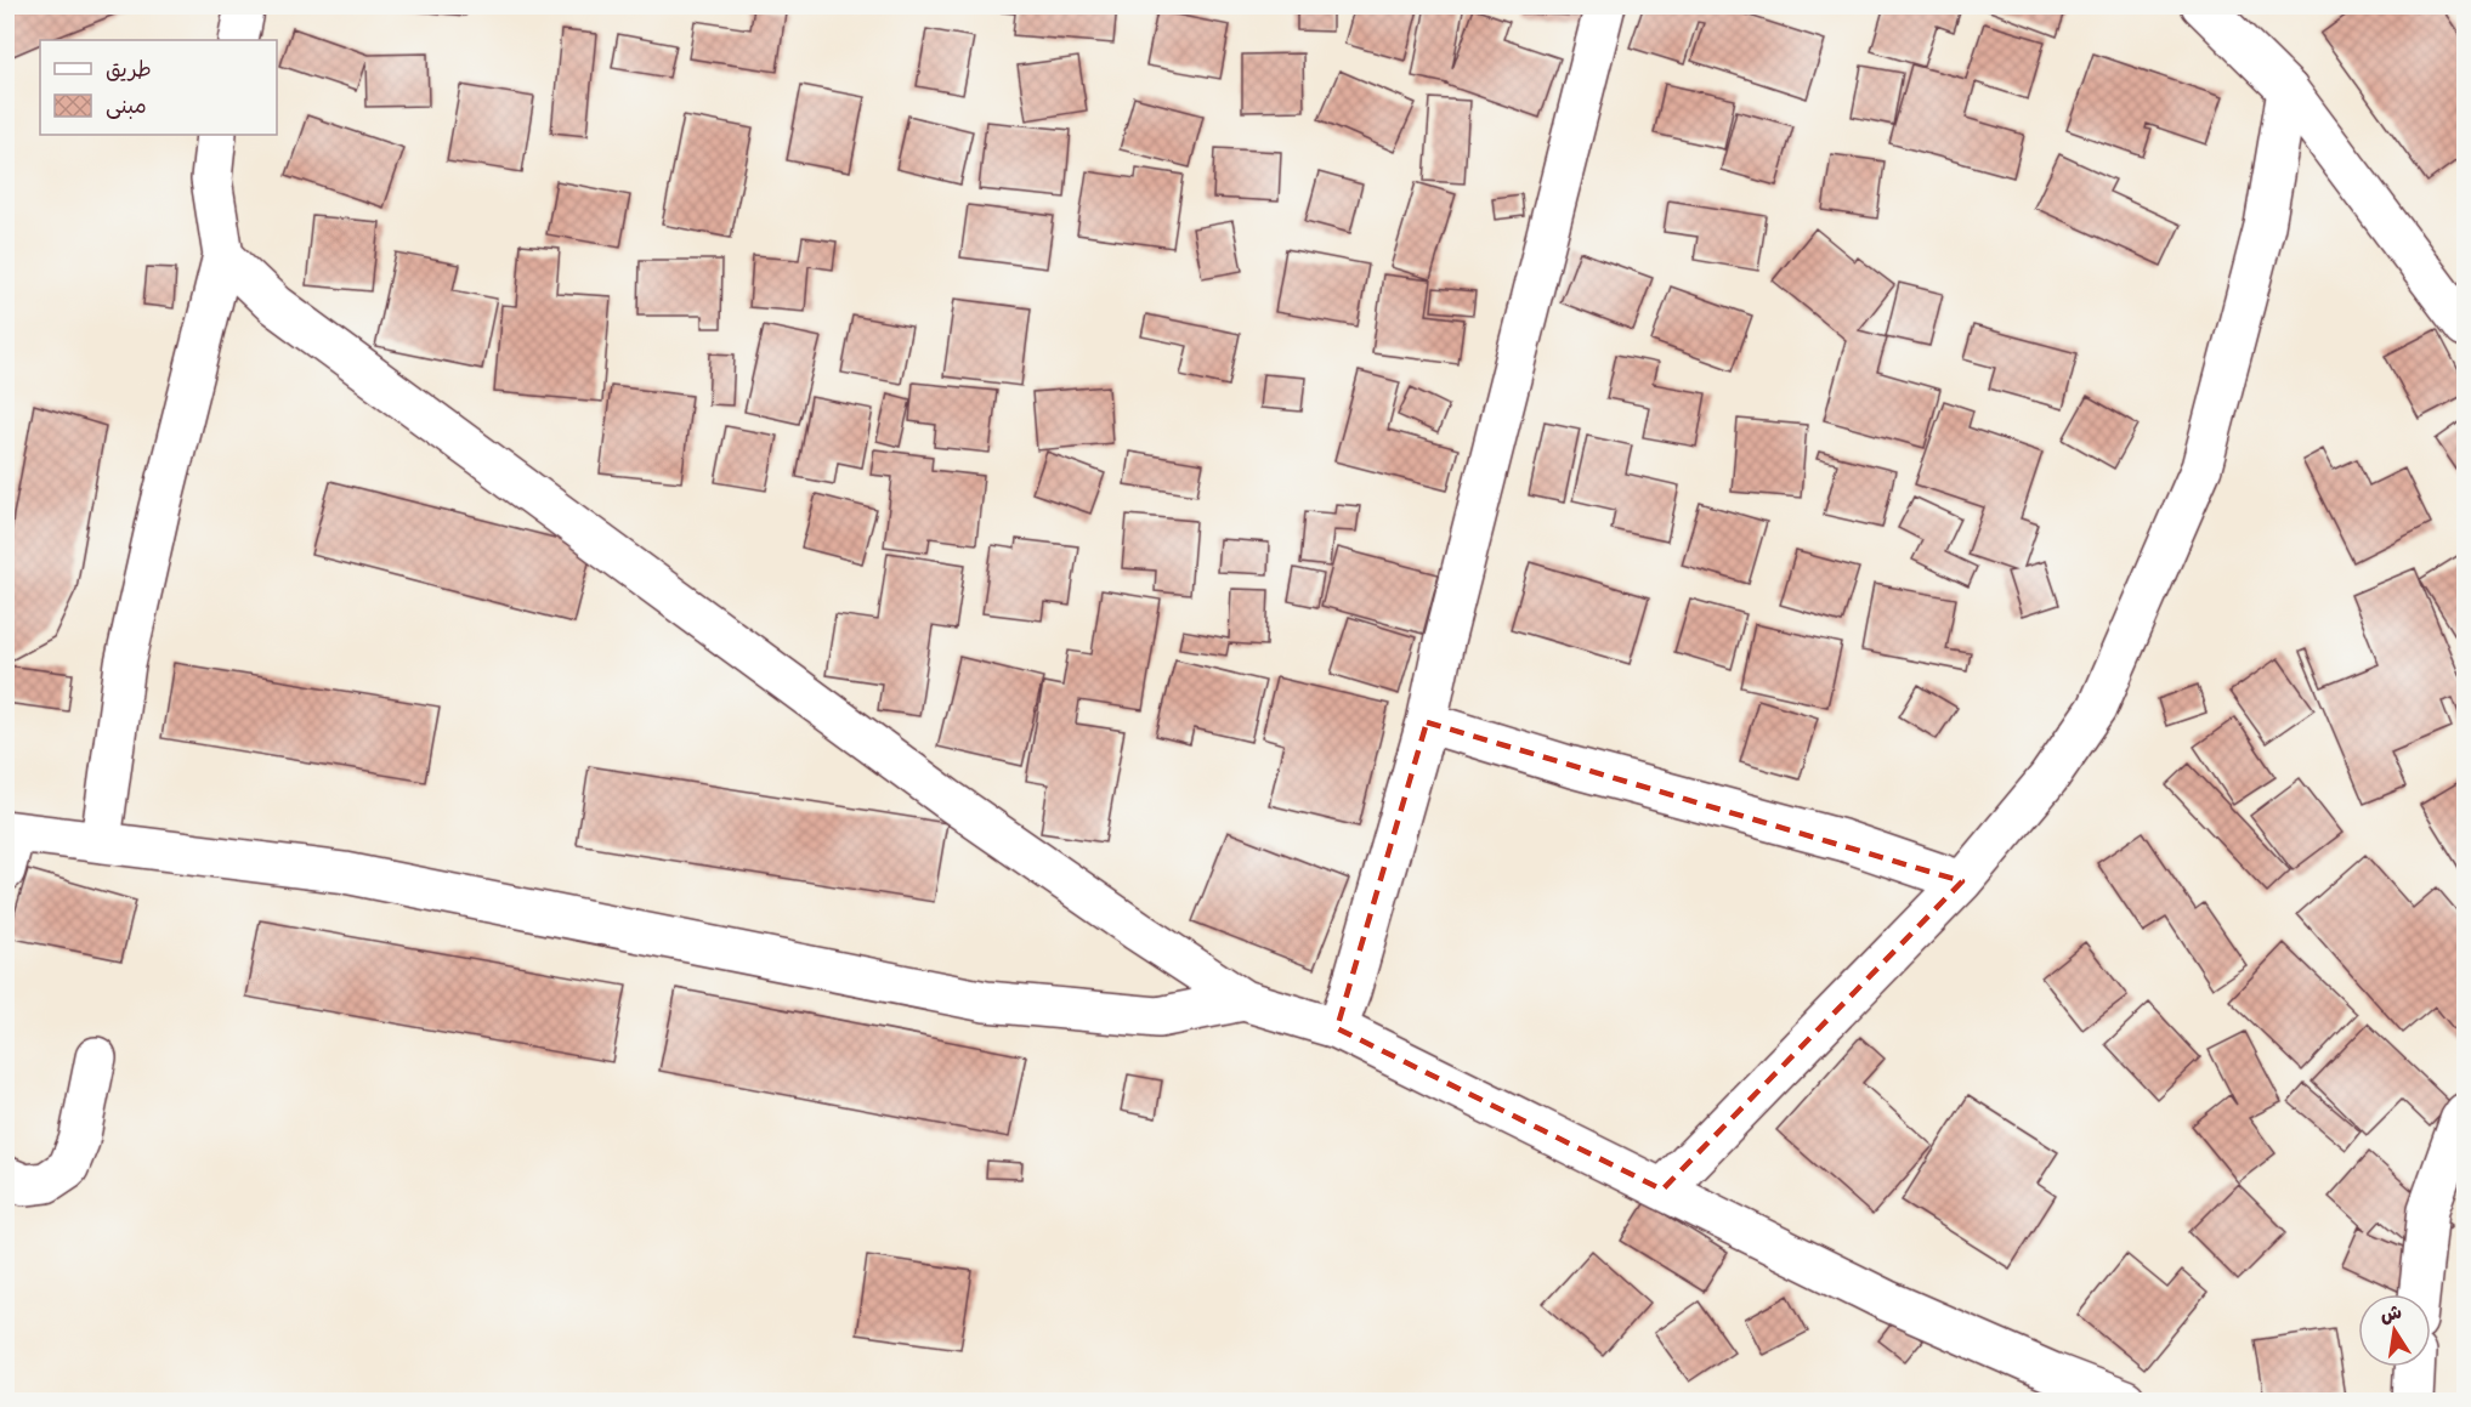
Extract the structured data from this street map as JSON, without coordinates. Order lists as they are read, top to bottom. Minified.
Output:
{"legend":["طريق","مبنى"],"north":"top"}
